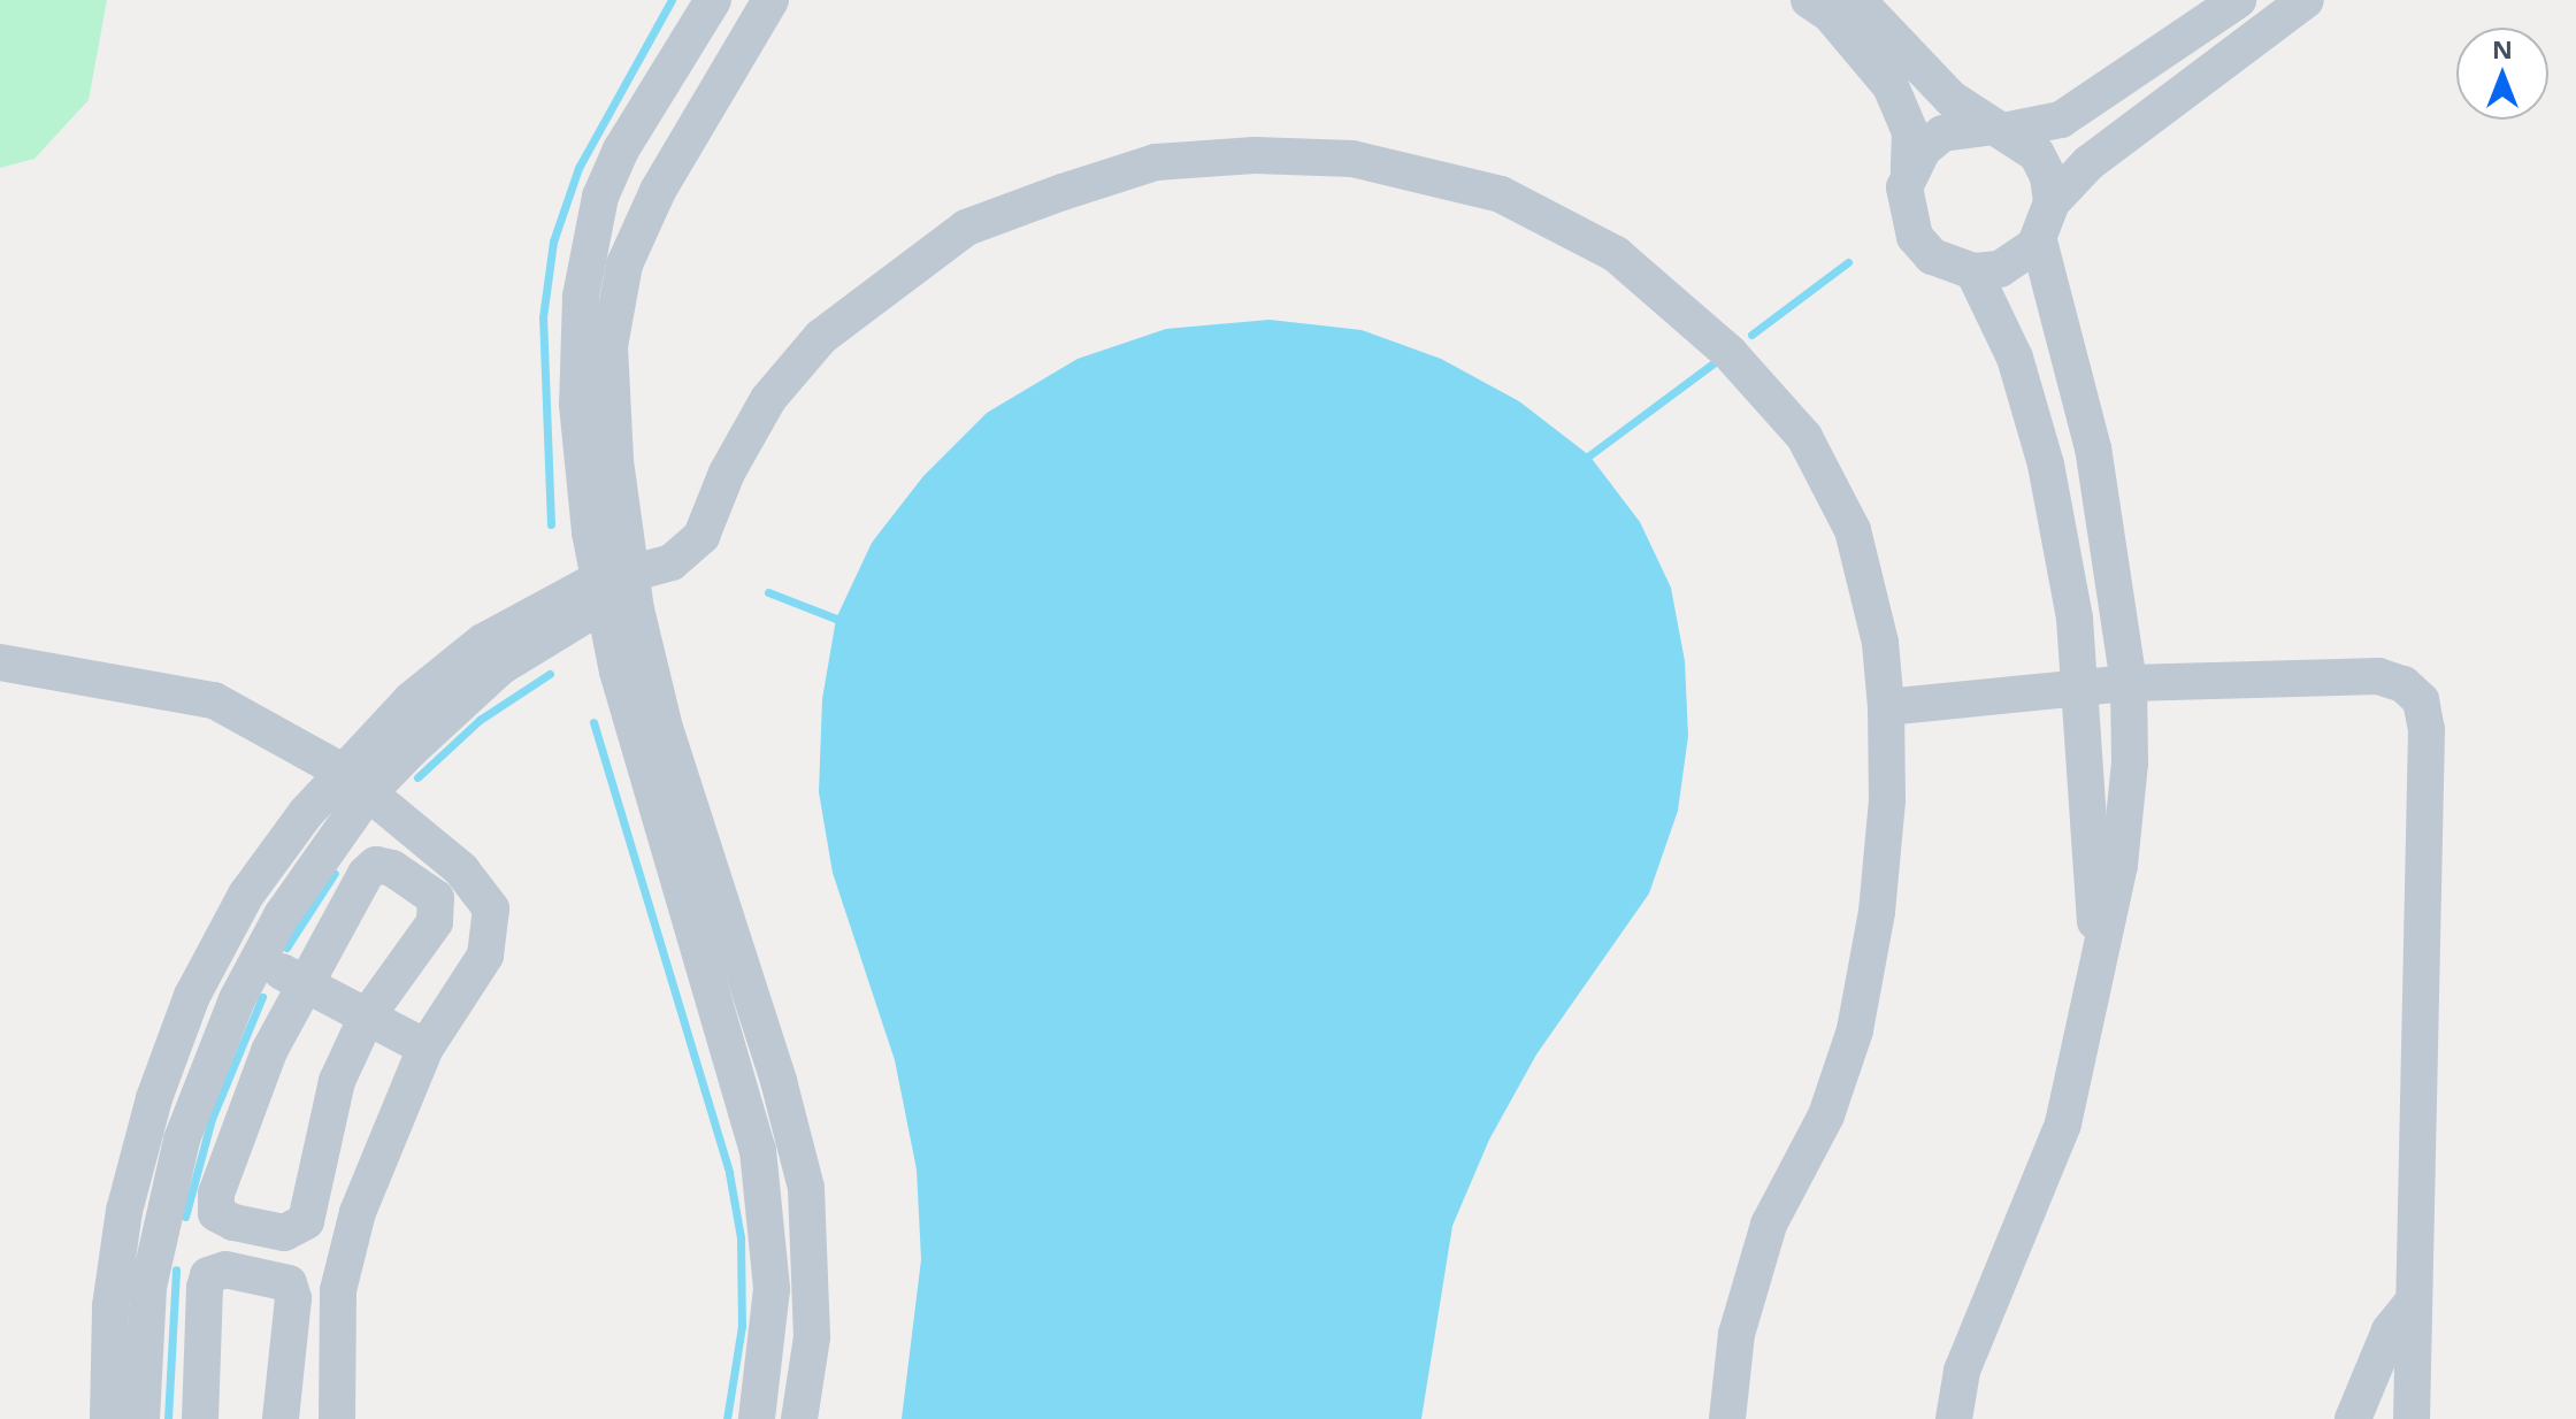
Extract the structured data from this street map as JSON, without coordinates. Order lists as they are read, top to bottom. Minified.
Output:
{"north":"top"}
